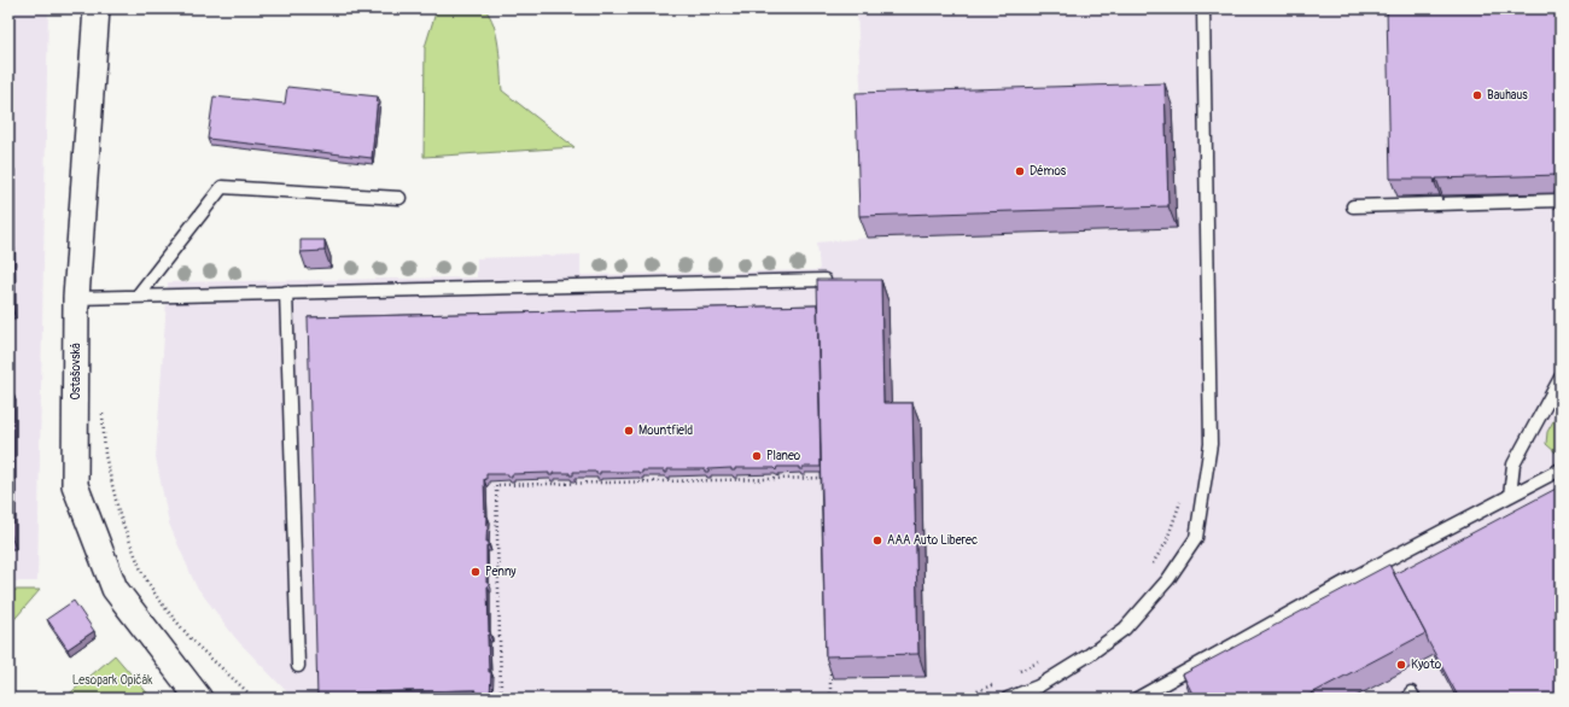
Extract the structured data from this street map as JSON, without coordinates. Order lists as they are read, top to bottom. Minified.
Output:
{"streets":{"street":["Ostašovská"]},"parks":["Lesopark Opičák"],"places":["Bauhaus","Démos","Mountfield","Planeo","AAA Auto Liberec","Penny","Kyoto"]}
